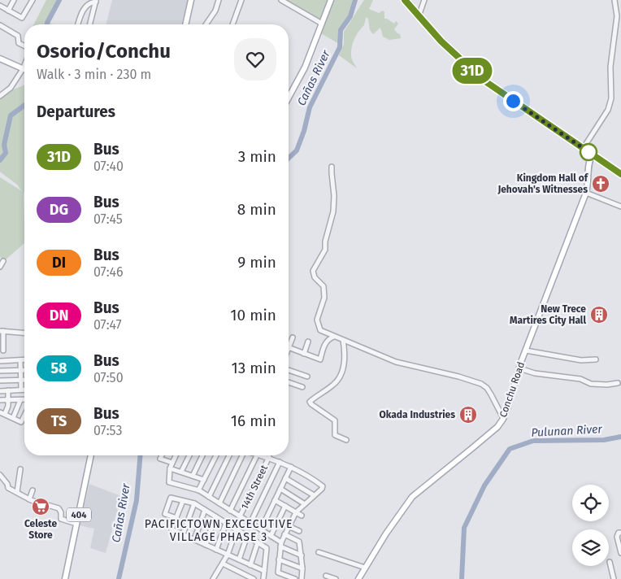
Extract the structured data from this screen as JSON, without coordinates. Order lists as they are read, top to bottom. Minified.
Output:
{"streets":{"main road":["Conchu Road","404"],"street":["14th Street"]},"districts":["PACIFICTOWN EXCECUTIVE VILLAGE PHASE 3"],"water":["Cañas River","Pulunan River"],"places":{"church":["Kingdom Hall of Jehovah's Witnesses"],"building":["New Trece Martires City Hall","Okada Industries"],"supermarket":["Celeste Store"]},"lines":["bus line 31D"],"page":{"on_map":"31D","heading":[["Osorio/Conchu","Walk · 3 min · 230 m"],"Departures"],"list":[{"mark":"31D","name":"Bus","note":"07:40","value":"3 min"},{"mark":"DG","name":"Bus","note":"07:45","value":"8 min"},{"mark":"DI","name":"Bus","note":"07:46","value":"9 min"},{"mark":"DN","name":"Bus","note":"07:47","value":"10 min"},{"mark":"58","name":"Bus","note":"07:50","value":"13 min"},{"mark":"TS","name":"Bus","note":"07:53","value":"16 min"}]}}
